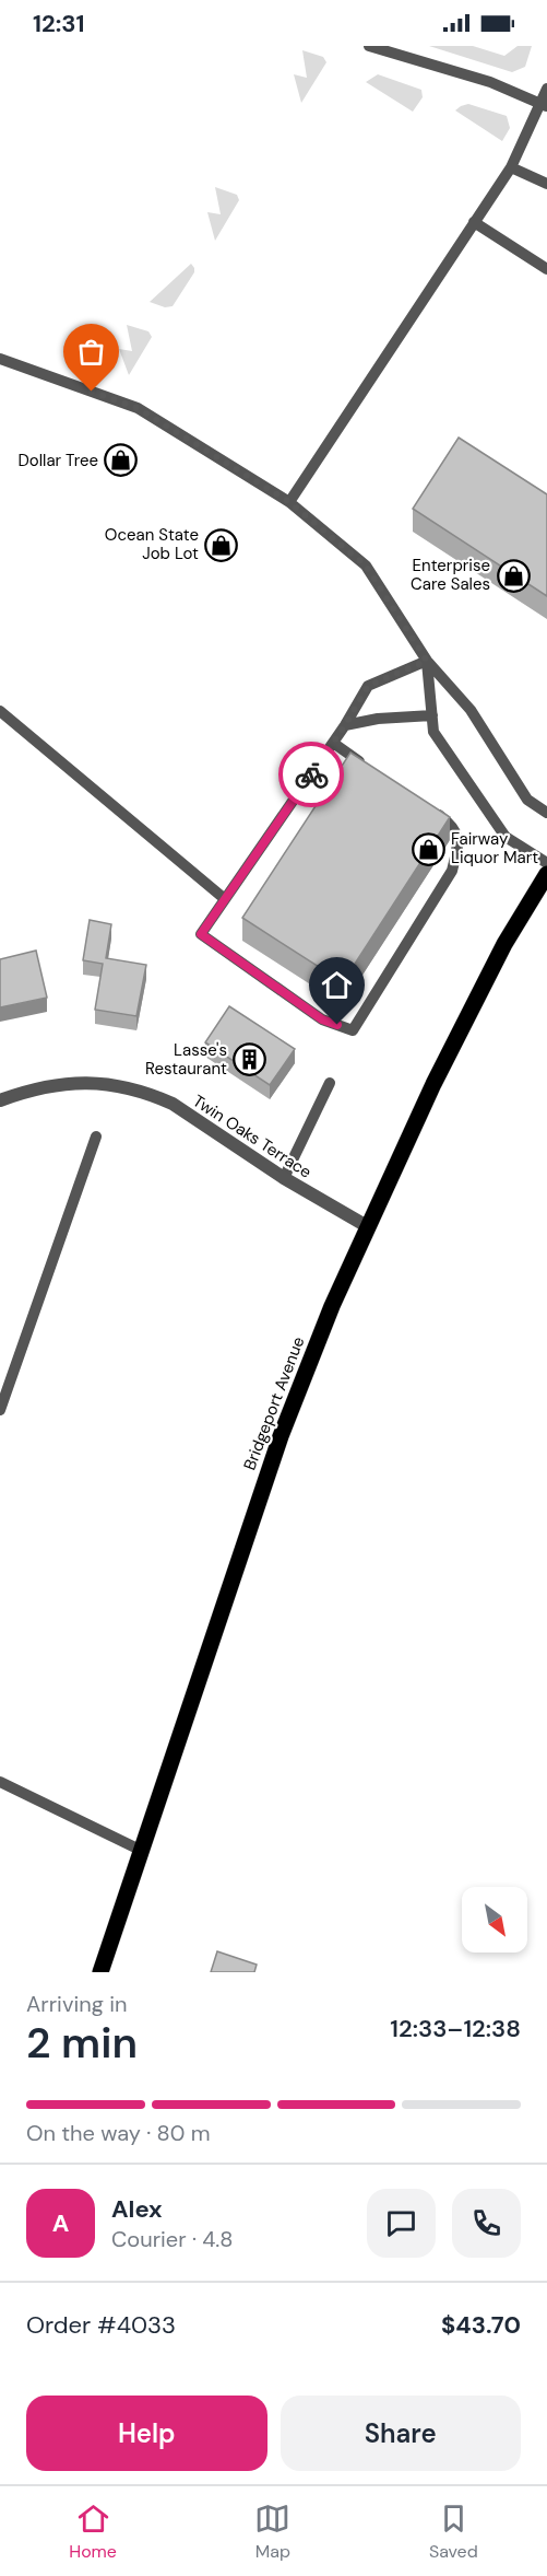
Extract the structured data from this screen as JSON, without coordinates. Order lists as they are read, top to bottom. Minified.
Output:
{"streets":{"main road":["Bridgeport Avenue"],"street":["Twin Oaks Terrace"]},"crossings":[["Twin Oaks Terrace","Bridgeport Avenue"]],"places":{"shop":["Dollar Tree","Ocean State Job Lot","Enterprise Care Sales","Fairway Liquor Mart"],"building":["Lasse's Restaurant"]},"north":"bottom right","page":{"status":"12:31","heading":["2 min","Arriving in","12:33–12:38"],"panel":["Alex","Courier · 4.8","Order #4033","$43.70"],"bar":"On the way · 80 m","round":"A","buttons":["Help","Share"],"tabs":["Home","Map","Saved"]}}
